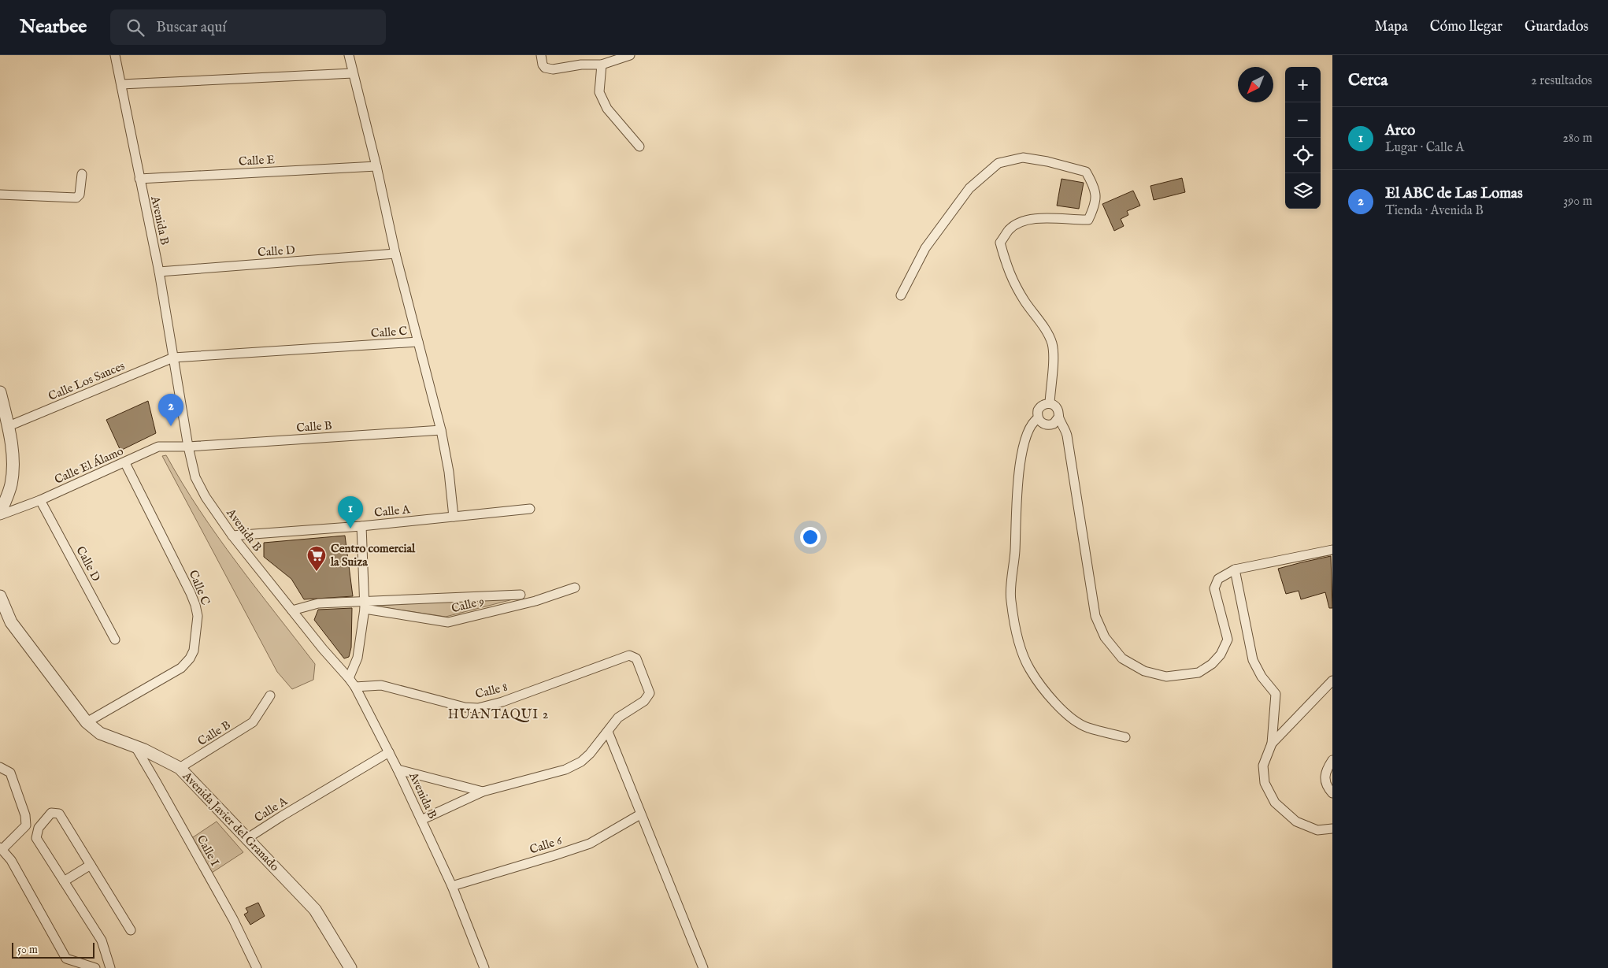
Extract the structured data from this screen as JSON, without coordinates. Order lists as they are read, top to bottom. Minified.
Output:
{"streets":{"street":["Calle E","Avenida B","Calle D","Calle C","Calle Los Sauces","Calle B","Calle El Álamo","Calle A","Calle 9","Calle 8","Avenida Javier del Granado","Calle 6","Calle I"]},"crossings":[["Calle E","Avenida B"],["Avenida B","Calle D"],["Avenida B","Calle C"],["Avenida B","Calle Los Sauces"],["Avenida B","Calle B"],["Avenida B","Calle El Álamo"],["Avenida B","Calle A"],["Avenida B","Calle 8"],["Avenida B","Calle 6"],["Calle D","Calle El Álamo"],["Calle C","Calle Los Sauces"],["Calle C","Calle El Álamo"],["Calle C","Avenida Javier del Granado"],["Calle B","Calle El Álamo"],["Calle B","Avenida Javier del Granado"],["Calle A","Avenida Javier del Granado"],["Avenida Javier del Granado","Calle I"]],"districts":["HUANTAQUI 2"],"places":{"supermarket":["Centro comercial la Suiza"]},"scale_bar":"50 m","north":"bottom left","page":{"header":"Nearbee","search":"Buscar aquí","nav":["Mapa","Cómo llegar","Guardados"],"heading":["Cerca","2 resultados"],"map_buttons":["+","−"],"list":[{"mark":"1","name":"Arco","note":"Lugar · Calle A","value":"280 m"},{"mark":"2","name":"El ABC de Las Lomas","note":"Tienda · Avenida B","value":"390 m"}],"pins":["2","1"],"scale":"50 m"}}
